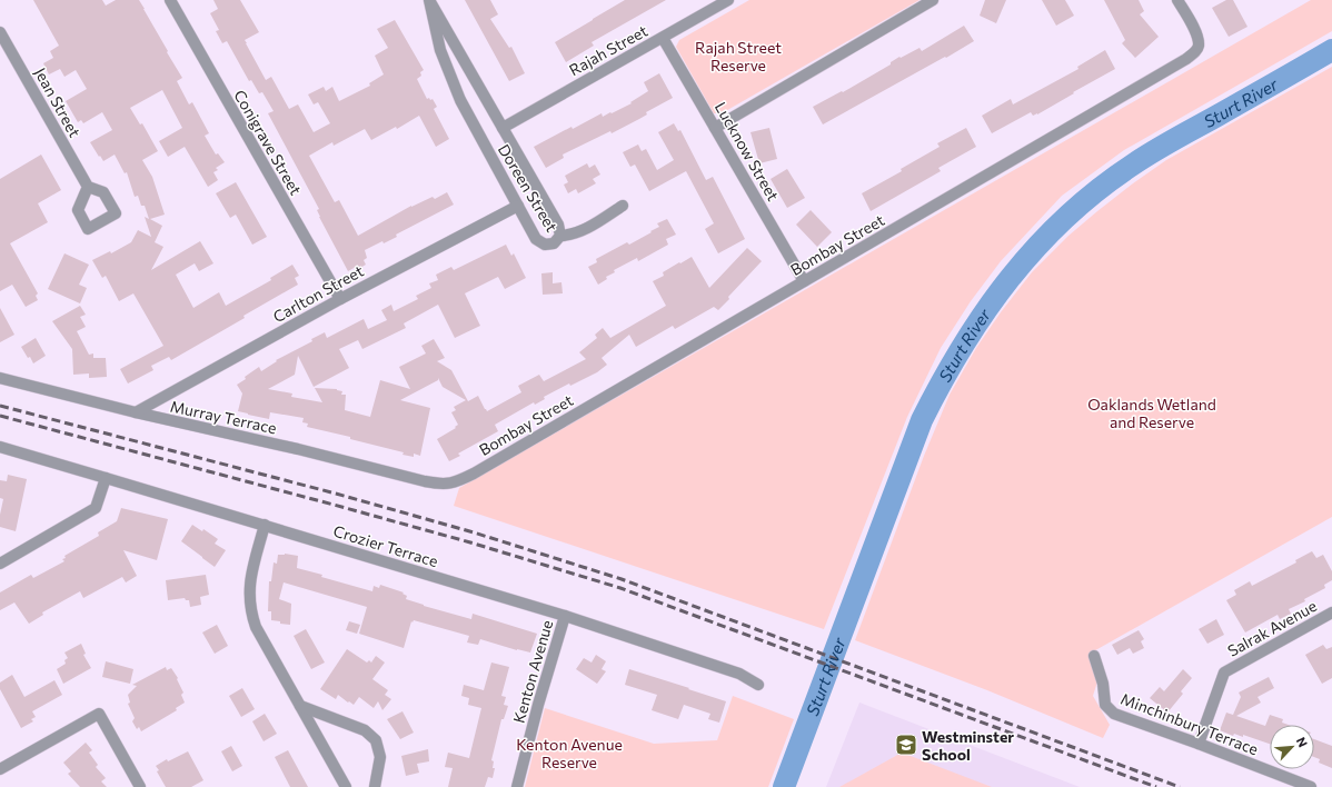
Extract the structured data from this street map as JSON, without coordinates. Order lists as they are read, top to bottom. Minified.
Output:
{"streets":{"street":["Rajah Street","Jean Street","Conigrave Street","Lucknow Street","Doreen Street","Bombay Street","Carlton Street","Murray Terrace","Crozier Terrace","Salrak Avenue","Kenton Avenue","Minchinbury Terrace"]},"crossings":[["Rajah Street","Lucknow Street"],["Rajah Street","Doreen Street"],["Conigrave Street","Carlton Street"],["Lucknow Street","Bombay Street"],["Doreen Street","Carlton Street"],["Bombay Street","Murray Terrace"],["Carlton Street","Murray Terrace"],["Crozier Terrace","Kenton Avenue"],["Salrak Avenue","Minchinbury Terrace"]],"water":["Sturt River"],"parks":["Rajah Street Reserve","Oaklands Wetland and Reserve","Kenton Avenue Reserve"],"places":{"school or university":["Westminster School"]},"north":"top right"}
